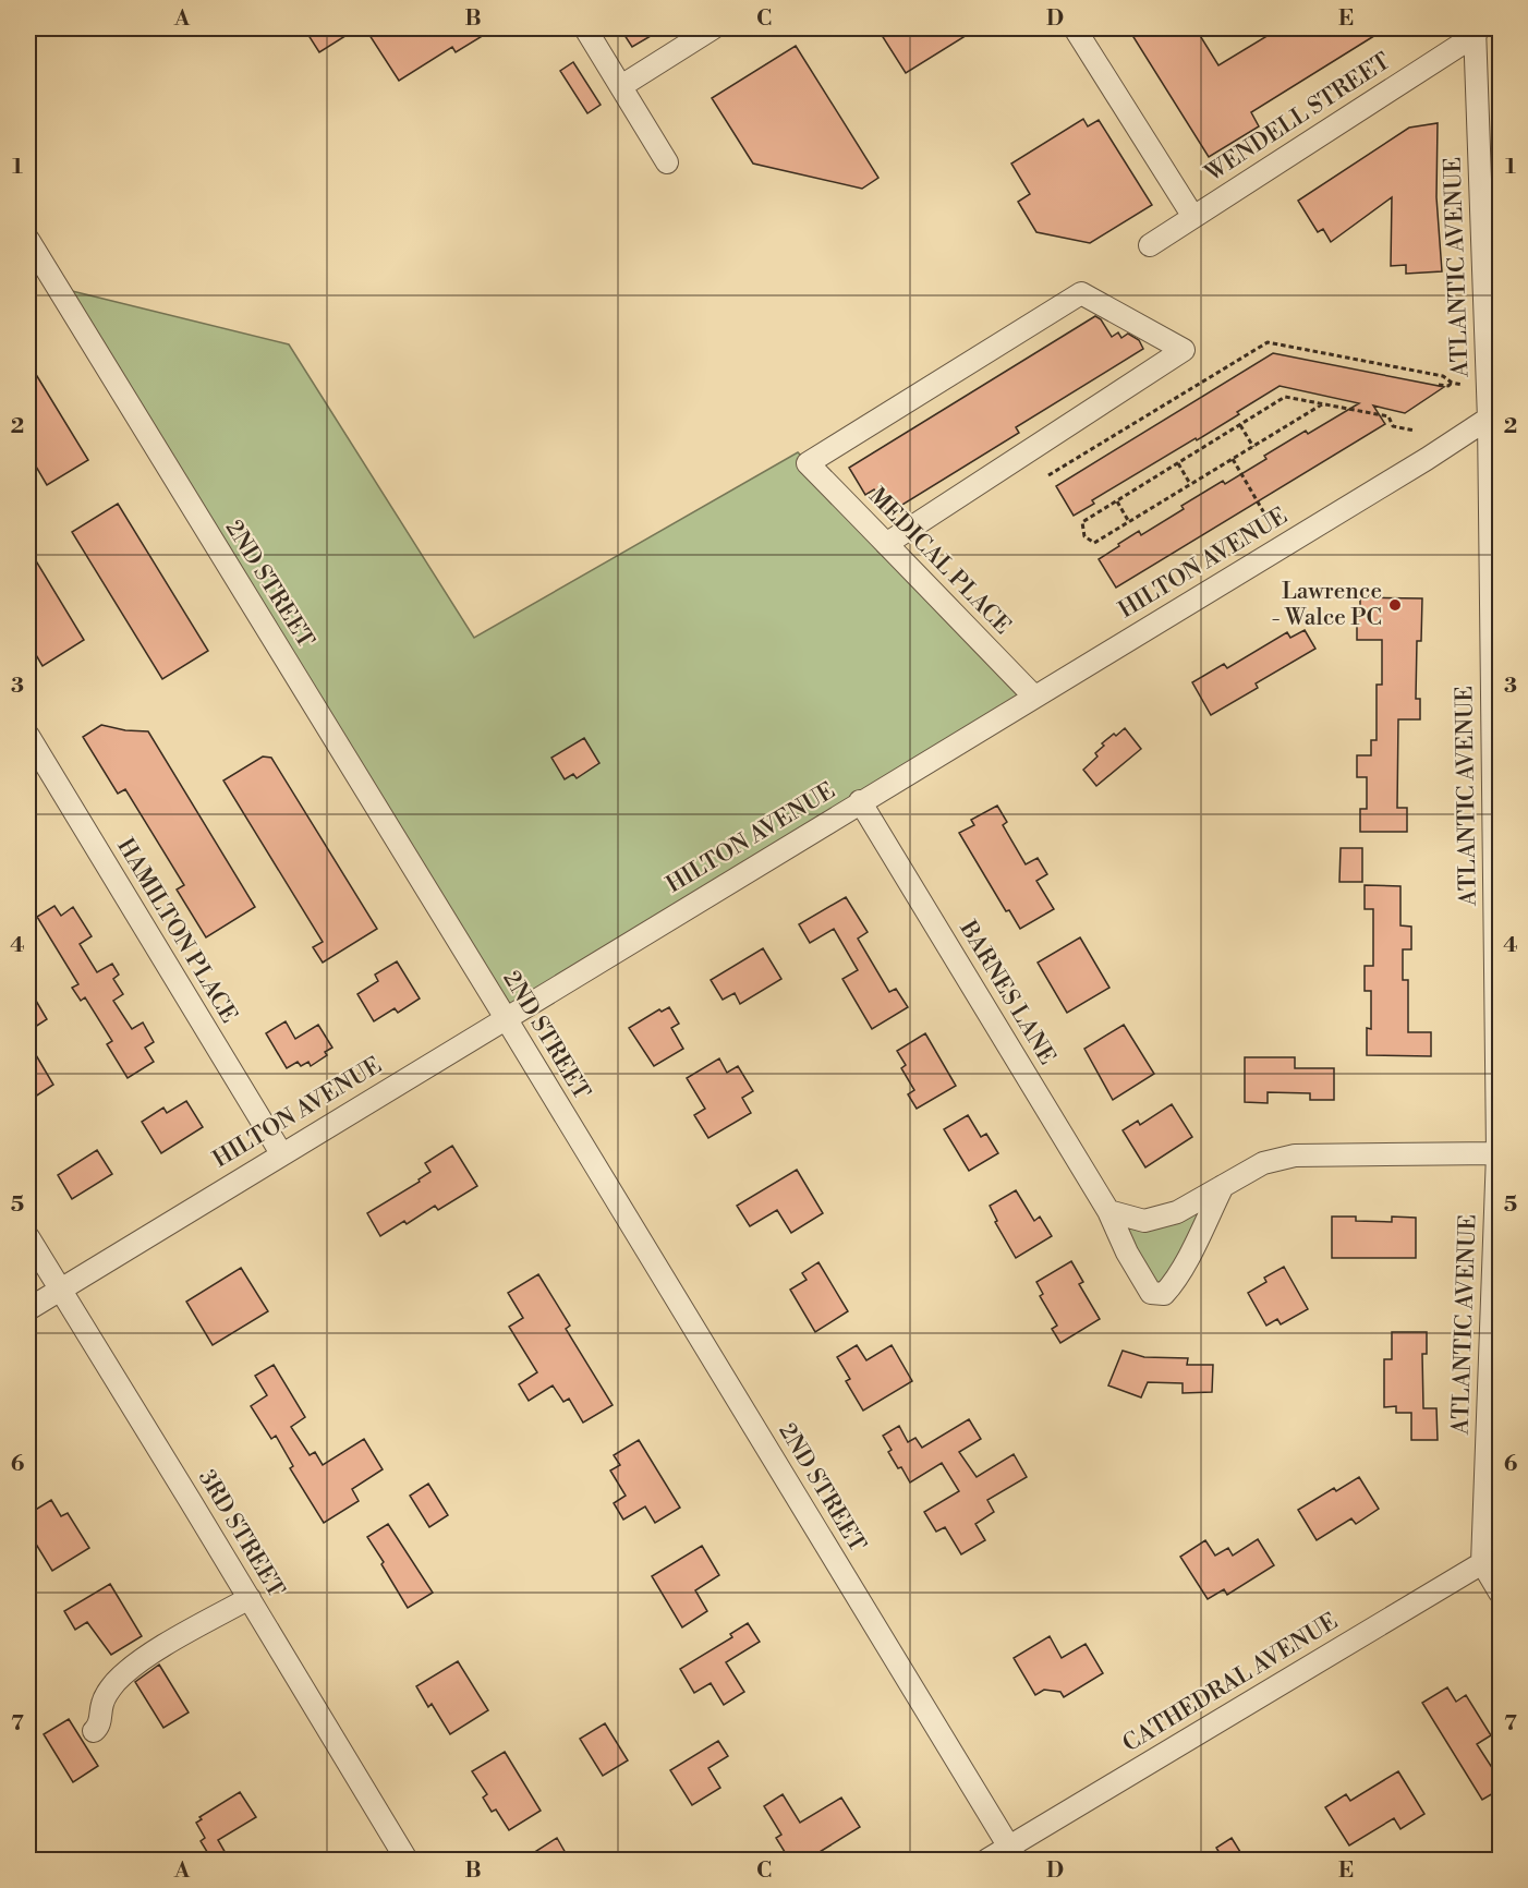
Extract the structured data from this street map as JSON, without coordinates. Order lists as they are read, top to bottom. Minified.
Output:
{"streets":{"street":["WENDELL STREET","ATLANTIC AVENUE","MEDICAL PLACE","HILTON AVENUE","2ND STREET","HAMILTON PLACE","BARNES LANE","3RD STREET","CATHEDRAL AVENUE"]},"crossings":[["WENDELL STREET","ATLANTIC AVENUE"],["ATLANTIC AVENUE","HILTON AVENUE"],["ATLANTIC AVENUE","CATHEDRAL AVENUE"],["MEDICAL PLACE","HILTON AVENUE"],["HILTON AVENUE","2ND STREET"],["HILTON AVENUE","HAMILTON PLACE"],["HILTON AVENUE","BARNES LANE"],["HILTON AVENUE","3RD STREET"],["2ND STREET","CATHEDRAL AVENUE"]],"places":["Lawrence - Walce PC"],"grid":{"columns":["A","B","C","D","E"],"rows":["1","2","3","4","5","6","7"]}}
